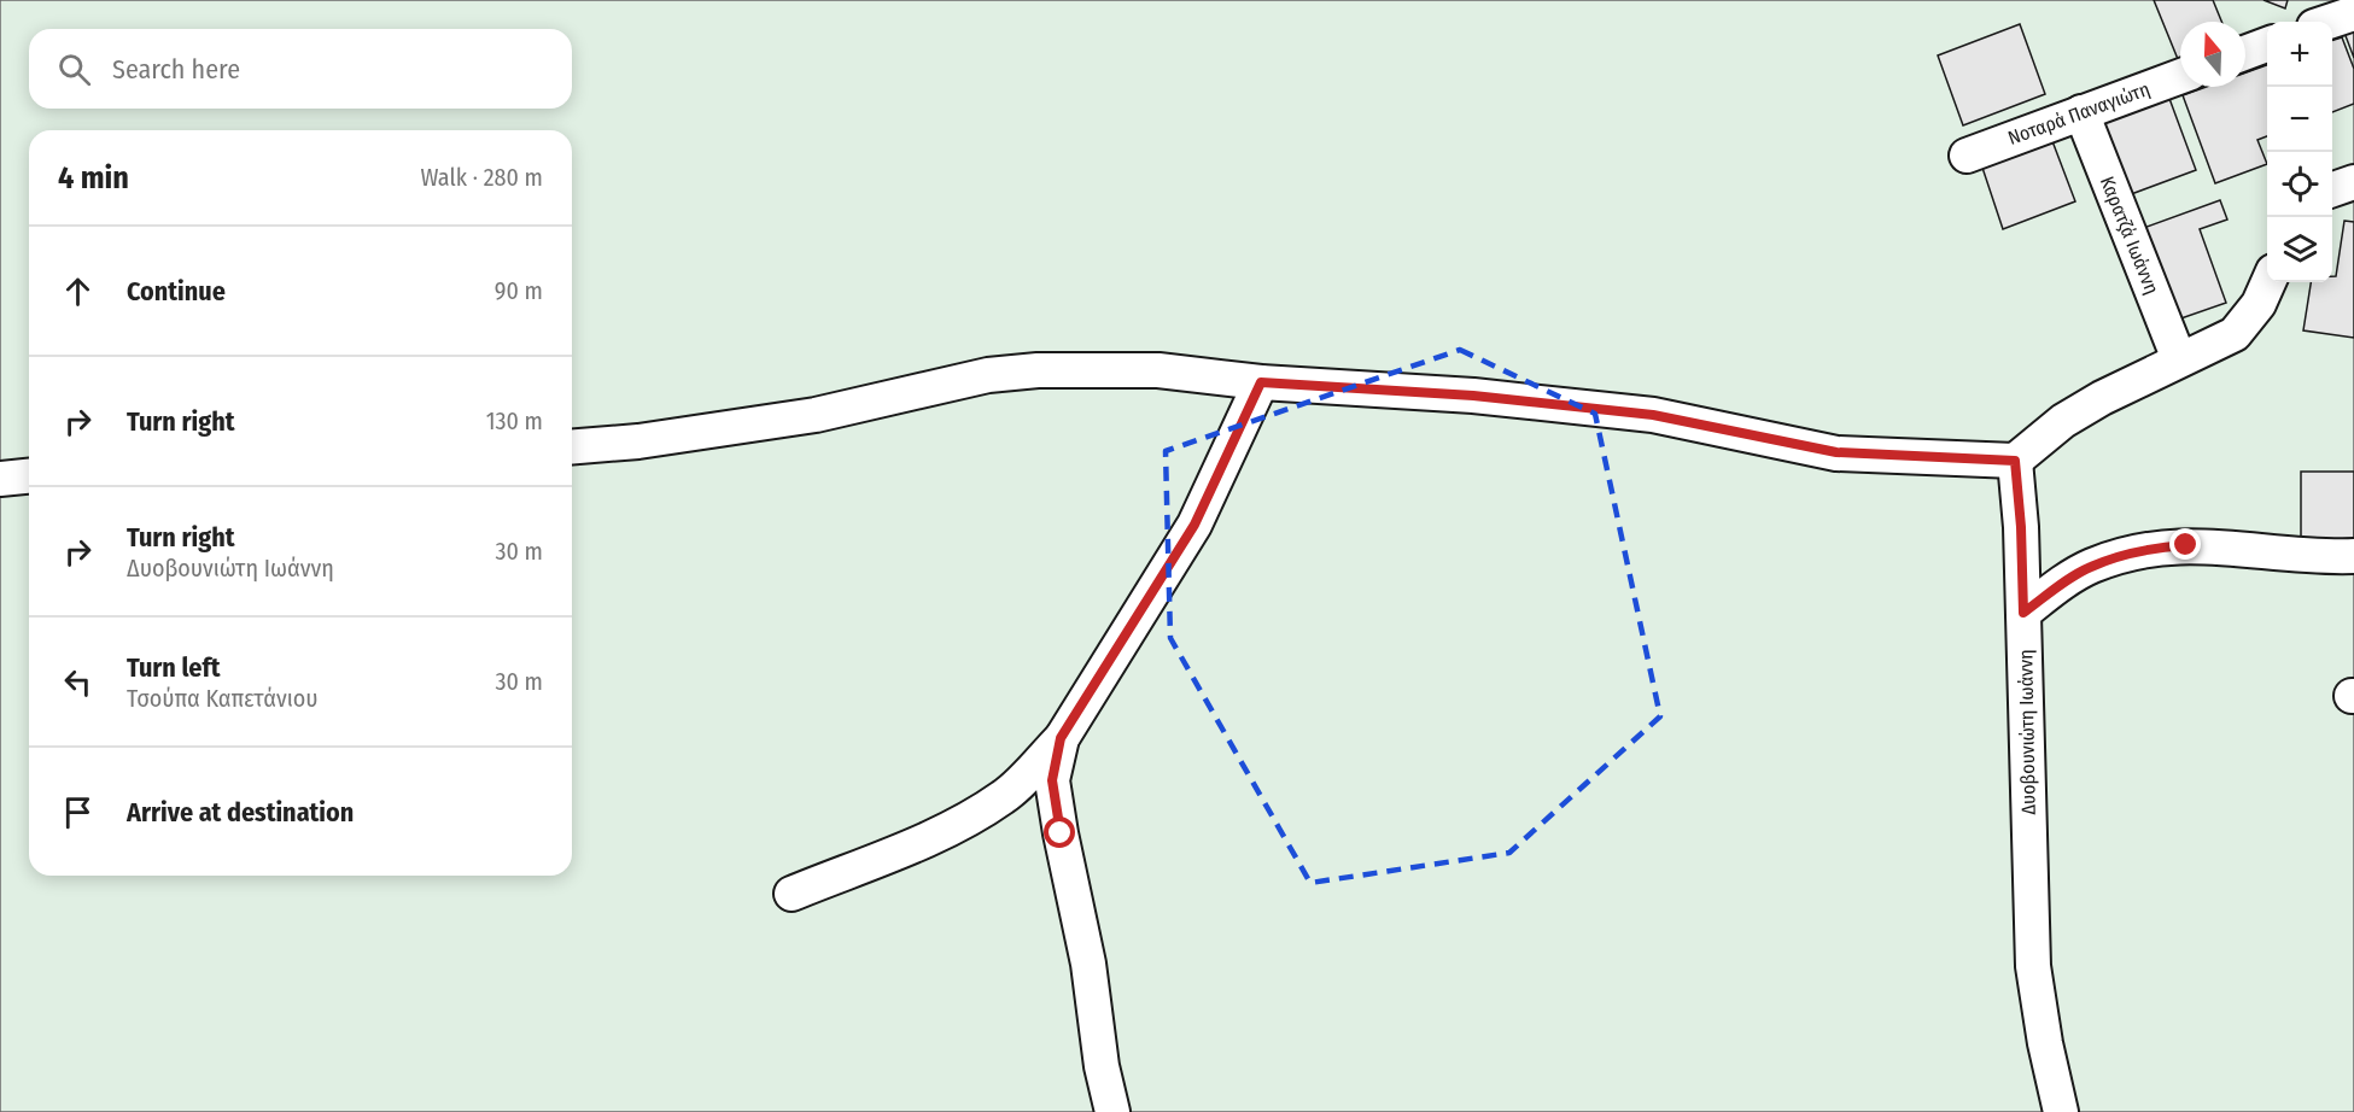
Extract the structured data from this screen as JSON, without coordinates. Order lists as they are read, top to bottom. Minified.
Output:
{"streets":{"street":["Νοταρά Παναγιώτη","Καρατζά Ιωάννη","Δυοβουνιώτη Ιωάννη"]},"crossings":[["Νοταρά Παναγιώτη","Καρατζά Ιωάννη"]],"north":"top","page":{"map_buttons":["+","−"],"search":"Search here","heading":["4 min","Walk · 280 m"],"list":[["Continue","90 m"],["Turn right","130 m"],["Turn right","Δυοβουνιώτη Ιωάννη","30 m"],["Turn left","Τσούπα Καπετάνιου","30 m"],"Arrive at destination"]}}
